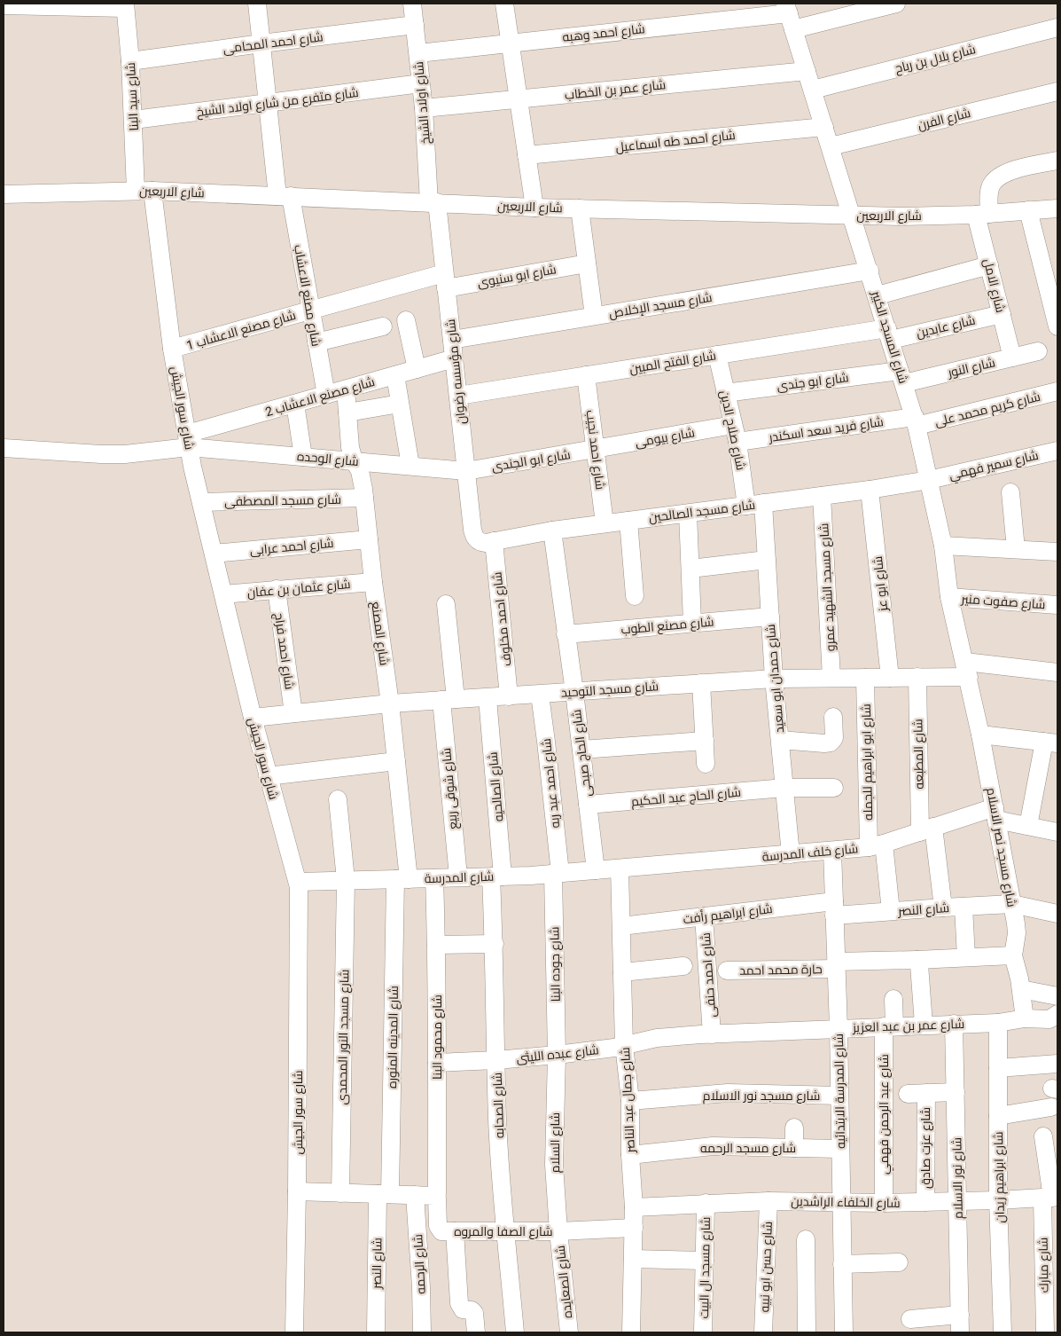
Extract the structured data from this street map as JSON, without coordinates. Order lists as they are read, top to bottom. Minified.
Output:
{"streets":{"street":["شارع احمد وهبه","شارع احمد المحامى","شارع بلال بن رباح","شارع عمر بن الخطاب","شارع سيد البنا","شارع متفرع من شارع اولاد الشيخ","شارع اولاد الشيخ","شارع الفرن","شارع احمد طه اسماعيل","شارع الاربعين","شارع ابو سنيوى","شارع الامل","شارع مصنع الاعشاب","شارع مسجد الإخلاص","شارع عابدين","شارع مصنع الاعشاب 1","شارع المسجد الكبير","شارع الفتح المبين","شارع النور","شارع مؤسسه رضوان","شارع ابو جندى","شارع مصنع الاعشاب 2","شارع سور الجيش","شارع كريم محمد على","شارع فريد سعد اسكندر","شارع صلاح الدين","شارع بيومى","شارع احمد نجيب","شارع الوحده","شارع ابو الجندى","شارع سمير فهمي","شارع مسجد المصطفى","شارع مسجد الصالحين","شارع احمد عرابى","شارع ابو عز","شارع مسجد الشهيد عمرو","شارع عثمان بن عفان","شارع صفوت منير","شارع احمد مخلوف","شارع مصنع الطوب","شارع المصنع","شارع احمد فراج","شارع حمدان ابو سعيد","شارع مسجد التوحيد","شارع الحاج صبحى","شارع المطبعه","شارع ابو ابراهيم للجمله","شارع احمد عبد ربه","شارع الصالحيه","شارع شوقى ربيع","شارع الحاج عبد الحكيم","شارع مسجد نصر الاسلام","شارع خلف المدرسة","شارع المدرسة","شارع النصر","شارع ابراهيم رأفت","شارع جوده البنا","حارة محمد احمد","شارع احمد حنفى","شارع عمر بن عبد العزيز","شارع مسجد النور المحمدى","شارع المدينه المنوره","شارع محمود البنا","شارع عبده الليثى","شارع المدرسة الابتدائيه","شارع مسجد نور الاسلام","شارع جمال عبد الناصر","شارع الصحابه","شارع عبد الرحمن فهمي","شارع السلام","شارع مسجد الرحمه","شارع عزت صادق","شارع ابراهيم زيدان","شارع نور الاسلام","شارع الخلفاء الراشدين","شارع الصفا والمروه","شارع الرحمه","شارع مبارك","شارع حسن ابو نبيه","شارع مسجد ال البيت","شارع الصعايده"]},"crossings":[["شارع احمد وهبه","شارع اولاد الشيخ"],["شارع احمد وهبه","شارع المسجد الكبير"],["شارع احمد المحامى","شارع سيد البنا"],["شارع احمد المحامى","شارع اولاد الشيخ"],["شارع احمد المحامى","شارع مصنع الاعشاب"],["شارع بلال بن رباح","شارع المسجد الكبير"],["شارع عمر بن الخطاب","شارع اولاد الشيخ"],["شارع عمر بن الخطاب","شارع المسجد الكبير"],["شارع سيد البنا","شارع متفرع من شارع اولاد الشيخ"],["شارع سيد البنا","شارع الاربعين"],["شارع سيد البنا","شارع سور الجيش"],["شارع متفرع من شارع اولاد الشيخ","شارع اولاد الشيخ"],["شارع متفرع من شارع اولاد الشيخ","شارع مصنع الاعشاب"],["شارع اولاد الشيخ","شارع الاربعين"],["شارع اولاد الشيخ","شارع مؤسسه رضوان"],["شارع الفرن","شارع المسجد الكبير"],["شارع احمد طه اسماعيل","شارع المسجد الكبير"],["شارع الاربعين","شارع الامل"],["شارع الاربعين","شارع مصنع الاعشاب"],["شارع الاربعين","شارع المسجد الكبير"],["شارع الاربعين","شارع مؤسسه رضوان"],["شارع الاربعين","شارع سور الجيش"],["شارع ابو سنيوى","شارع مصنع الاعشاب"],["شارع ابو سنيوى","شارع مصنع الاعشاب 1"],["شارع ابو سنيوى","شارع مؤسسه رضوان"],["شارع الامل","شارع عابدين"],["شارع الامل","شارع النور"],["شارع مصنع الاعشاب","شارع مصنع الاعشاب 1"],["شارع مصنع الاعشاب","شارع مصنع الاعشاب 2"],["شارع مسجد الإخلاص","شارع المسجد الكبير"],["شارع مسجد الإخلاص","شارع مؤسسه رضوان"],["شارع عابدين","شارع المسجد الكبير"],["شارع عابدين","شارع الفتح المبين"],["شارع مصنع الاعشاب 1","شارع سور الجيش"],["شارع المسجد الكبير","شارع الفتح المبين"],["شارع المسجد الكبير","شارع النور"],["شارع المسجد الكبير","شارع ابو جندى"],["شارع المسجد الكبير","شارع كريم محمد على"],["شارع المسجد الكبير","شارع فريد سعد اسكندر"],["شارع المسجد الكبير","شارع سمير فهمي"],["شارع المسجد الكبير","شارع مسجد الصالحين"],["شارع المسجد الكبير","شارع صفوت منير"],["شارع المسجد الكبير","شارع مسجد التوحيد"],["شارع المسجد الكبير","شارع مسجد نصر الاسلام"],["شارع الفتح المبين","شارع مؤسسه رضوان"],["شارع الفتح المبين","شارع صلاح الدين"],["شارع الفتح المبين","شارع احمد نجيب"],["شارع النور","شارع ابو جندى"],["شارع مؤسسه رضوان","شارع مصنع الاعشاب 2"],["شارع مؤسسه رضوان","شارع الوحده"],["شارع مؤسسه رضوان","شارع ابو الجندى"],["شارع مؤسسه رضوان","شارع مسجد الصالحين"],["شارع مؤسسه رضوان","شارع احمد مخلوف"],["شارع ابو جندى","شارع صلاح الدين"],["شارع مصنع الاعشاب 2","شارع سور الجيش"],["شارع مصنع الاعشاب 2","شارع الوحده"],["شارع مصنع الاعشاب 2","شارع المصنع"],["شارع سور الجيش","شارع الوحده"],["شارع سور الجيش","شارع مسجد المصطفى"],["شارع سور الجيش","شارع احمد عرابى"],["شارع سور الجيش","شارع عثمان بن عفان"],["شارع سور الجيش","شارع مسجد التوحيد"],["شارع سور الجيش","شارع المدرسة"],["شارع كريم محمد على","شارع فريد سعد اسكندر"],["شارع فريد سعد اسكندر","شارع صلاح الدين"],["شارع فريد سعد اسكندر","شارع بيومى"],["شارع صلاح الدين","شارع بيومى"],["شارع صلاح الدين","شارع مسجد الصالحين"],["شارع صلاح الدين","شارع حمدان ابو سعيد"],["شارع بيومى","شارع احمد نجيب"],["شارع بيومى","شارع ابو الجندى"],["شارع احمد نجيب","شارع ابو الجندى"],["شارع احمد نجيب","شارع مسجد الصالحين"],["شارع الوحده","شارع ابو الجندى"],["شارع الوحده","شارع المصنع"],["شارع سمير فهمي","شارع مسجد الصالحين"],["شارع مسجد المصطفى","شارع المصنع"],["شارع مسجد الصالحين","شارع ابو عز"],["شارع مسجد الصالحين","شارع مسجد الشهيد عمرو"],["شارع مسجد الصالحين","شارع احمد مخلوف"],["شارع مسجد الصالحين","شارع حمدان ابو سعيد"],["شارع مسجد الصالحين","شارع الحاج صبحى"],["شارع احمد عرابى","شارع المصنع"],["شارع ابو عز","شارع مسجد التوحيد"],["شارع مسجد الشهيد عمرو","شارع مسجد التوحيد"],["شارع عثمان بن عفان","شارع المصنع"],["شارع عثمان بن عفان","شارع احمد فراج"],["شارع احمد مخلوف","شارع مسجد التوحيد"],["شارع مصنع الطوب","شارع حمدان ابو سعيد"],["شارع مصنع الطوب","شارع الحاج صبحى"],["شارع المصنع","شارع مسجد التوحيد"],["شارع المصنع","شارع المدرسة"],["شارع المصنع","شارع المدينه المنوره"],["شارع احمد فراج","شارع مسجد التوحيد"],["شارع حمدان ابو سعيد","شارع مسجد التوحيد"],["شارع حمدان ابو سعيد","شارع الحاج عبد الحكيم"],["شارع حمدان ابو سعيد","شارع خلف المدرسة"],["شارع مسجد التوحيد","شارع الحاج صبحى"],["شارع مسجد التوحيد","شارع المطبعه"],["شارع مسجد التوحيد","شارع ابو ابراهيم للجمله"],["شارع مسجد التوحيد","شارع احمد عبد ربه"],["شارع مسجد التوحيد","شارع الصالحيه"],["شارع مسجد التوحيد","شارع شوقى ربيع"],["شارع مسجد التوحيد","شارع مسجد نصر الاسلام"],["شارع الحاج صبحى","شارع الحاج عبد الحكيم"],["شارع الحاج صبحى","شارع المدرسة"],["شارع المطبعه","شارع خلف المدرسة"],["شارع المطبعه","شارع النصر"],["شارع ابو ابراهيم للجمله","شارع خلف المدرسة"],["شارع ابو ابراهيم للجمله","شارع النصر"],["شارع احمد عبد ربه","شارع المدرسة"],["شارع احمد عبد ربه","شارع جوده البنا"],["شارع الصالحيه","شارع المدرسة"],["شارع الصالحيه","شارع الصحابه"],["شارع شوقى ربيع","شارع المدرسة"],["شارع مسجد نصر الاسلام","شارع خلف المدرسة"],["شارع مسجد نصر الاسلام","شارع النصر"],["شارع مسجد نصر الاسلام","حارة محمد احمد"],["شارع مسجد نصر الاسلام","شارع عمر بن عبد العزيز"],["شارع خلف المدرسة","شارع المدرسة"],["شارع خلف المدرسة","شارع المدرسة الابتدائيه"],["شارع خلف المدرسة","شارع جمال عبد الناصر"],["شارع المدرسة","شارع جوده البنا"],["شارع المدرسة","شارع مسجد النور المحمدى"],["شارع المدرسة","شارع المدينه المنوره"],["شارع المدرسة","شارع محمود البنا"],["شارع المدرسة","شارع جمال عبد الناصر"],["شارع المدرسة","شارع الصحابه"],["شارع النصر","شارع ابراهيم رأفت"],["شارع النصر","شارع المدينه المنوره"],["شارع النصر","شارع المدرسة الابتدائيه"],["شارع ابراهيم رأفت","شارع احمد حنفى"],["شارع ابراهيم رأفت","شارع المدرسة الابتدائيه"],["شارع ابراهيم رأفت","شارع جمال عبد الناصر"],["شارع جوده البنا","شارع عبده الليثى"],["شارع جوده البنا","شارع السلام"],["حارة محمد احمد","شارع المدرسة الابتدائيه"],["شارع احمد حنفى","شارع عمر بن عبد العزيز"],["شارع عمر بن عبد العزيز","شارع عبده الليثى"],["شارع عمر بن عبد العزيز","شارع المدرسة الابتدائيه"],["شارع عمر بن عبد العزيز","شارع جمال عبد الناصر"],["شارع عمر بن عبد العزيز","شارع عبد الرحمن فهمي"],["شارع عمر بن عبد العزيز","شارع ابراهيم زيدان"],["شارع عمر بن عبد العزيز","شارع نور الاسلام"],["شارع محمود البنا","شارع عبده الليثى"],["شارع محمود البنا","شارع الصفا والمروه"],["شارع عبده الليثى","شارع جمال عبد الناصر"],["شارع عبده الليثى","شارع الصحابه"],["شارع عبده الليثى","شارع السلام"],["شارع المدرسة الابتدائيه","شارع مسجد نور الاسلام"],["شارع المدرسة الابتدائيه","شارع مسجد الرحمه"],["شارع المدرسة الابتدائيه","شارع الخلفاء الراشدين"],["شارع مسجد نور الاسلام","شارع جمال عبد الناصر"],["شارع جمال عبد الناصر","شارع مسجد الرحمه"],["شارع جمال عبد الناصر","شارع الخلفاء الراشدين"],["شارع جمال عبد الناصر","شارع الصفا والمروه"],["شارع الصحابه","شارع الصفا والمروه"],["شارع عبد الرحمن فهمي","شارع الخلفاء الراشدين"],["شارع السلام","شارع الصفا والمروه"],["شارع السلام","شارع الصعايده"],["شارع عزت صادق","شارع نور الاسلام"],["شارع عزت صادق","شارع الخلفاء الراشدين"],["شارع ابراهيم زيدان","شارع الخلفاء الراشدين"],["شارع نور الاسلام","شارع الخلفاء الراشدين"],["شارع الخلفاء الراشدين","شارع مبارك"],["شارع الخلفاء الراشدين","شارع حسن ابو نبيه"],["شارع الخلفاء الراشدين","شارع مسجد ال البيت"],["شارع الصفا والمروه","شارع الصعايده"]]}
